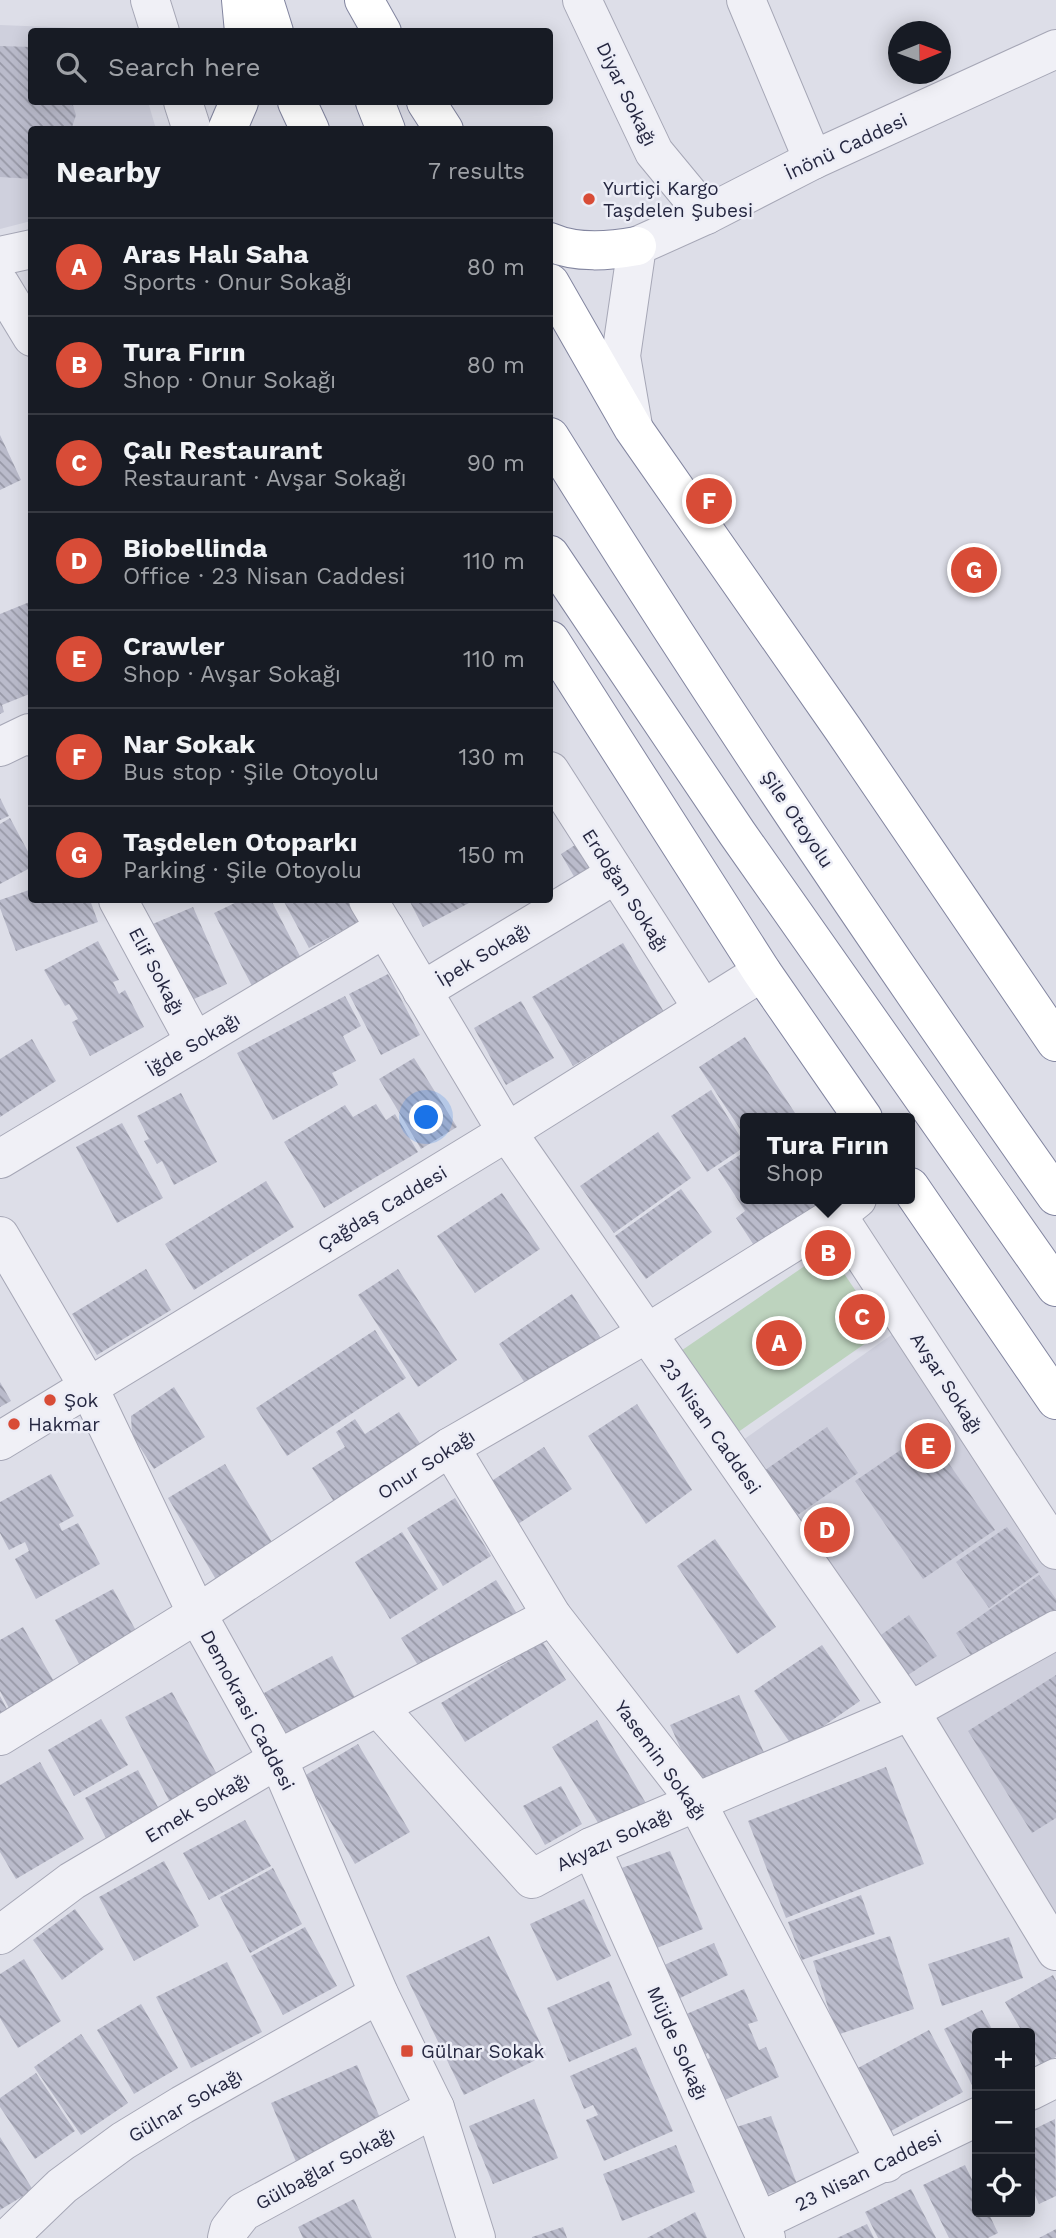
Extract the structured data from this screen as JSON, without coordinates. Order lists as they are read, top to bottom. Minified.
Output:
{"streets":{"highway":["Şile Otoyolu"],"street":["Diyar Sokağı","İnönü Caddesi","Erdoğan Sokağı","İpek Sokağı","Elif Sokağı","İğde Sokağı","Çağdaş Caddesi","Avşar Sokağı","23 Nisan Caddesi","Onur Sokağı","Demokrasi Caddesi","Yasemin Sokağı","Emek Sokağı","Akyazı Sokağı","Müjde Sokağı","Gülnar Sokağı","Gülbağlar Sokağı"]},"crossings":[["Diyar Sokağı","İnönü Caddesi"],["Erdoğan Sokağı","İpek Sokağı"],["Erdoğan Sokağı","Çağdaş Caddesi"],["İpek Sokağı","23 Nisan Caddesi"],["Elif Sokağı","İğde Sokağı"],["İğde Sokağı","23 Nisan Caddesi"],["Çağdaş Caddesi","23 Nisan Caddesi"],["Çağdaş Caddesi","Demokrasi Caddesi"],["Avşar Sokağı","Onur Sokağı"],["23 Nisan Caddesi","Onur Sokağı"],["23 Nisan Caddesi","Yasemin Sokağı"],["23 Nisan Caddesi","Akyazı Sokağı"],["23 Nisan Caddesi","Müjde Sokağı"],["Onur Sokağı","Demokrasi Caddesi"],["Onur Sokağı","Yasemin Sokağı"],["Demokrasi Caddesi","Emek Sokağı"],["Demokrasi Caddesi","Gülnar Sokağı"],["Demokrasi Caddesi","Gülbağlar Sokağı"],["Yasemin Sokağı","Emek Sokağı"],["Yasemin Sokağı","Akyazı Sokağı"],["Emek Sokağı","Akyazı Sokağı"],["Akyazı Sokağı","Müjde Sokağı"]],"places":{"other":["Yurtiçi Kargo Taşdelen Şubesi","Şok","Hakmar"],"transit":["Gülnar Sokak"]},"north":"right","page":{"search":"Search here","heading":["Nearby","7 results"],"list":[{"mark":"A","name":"Aras Halı Saha","note":"Sports · Onur Sokağı","value":"80 m"},{"mark":"B","name":"Tura Fırın","note":"Shop · Onur Sokağı","value":"80 m"},{"mark":"C","name":"Çalı Restaurant","note":"Restaurant · Avşar Sokağı","value":"90 m"},{"mark":"D","name":"Biobellinda","note":"Office · 23 Nisan Caddesi","value":"110 m"},{"mark":"E","name":"Crawler","note":"Shop · Avşar Sokağı","value":"110 m"},{"mark":"F","name":"Nar Sokak","note":"Bus stop · Şile Otoyolu","value":"130 m"},{"mark":"G","name":"Taşdelen Otoparkı","note":"Parking · Şile Otoyolu","value":"150 m"}],"pins":["F","G","B","C","A","E","D"],"popup":["Tura Fırın","Shop"],"map_buttons":["+","−"]}}
